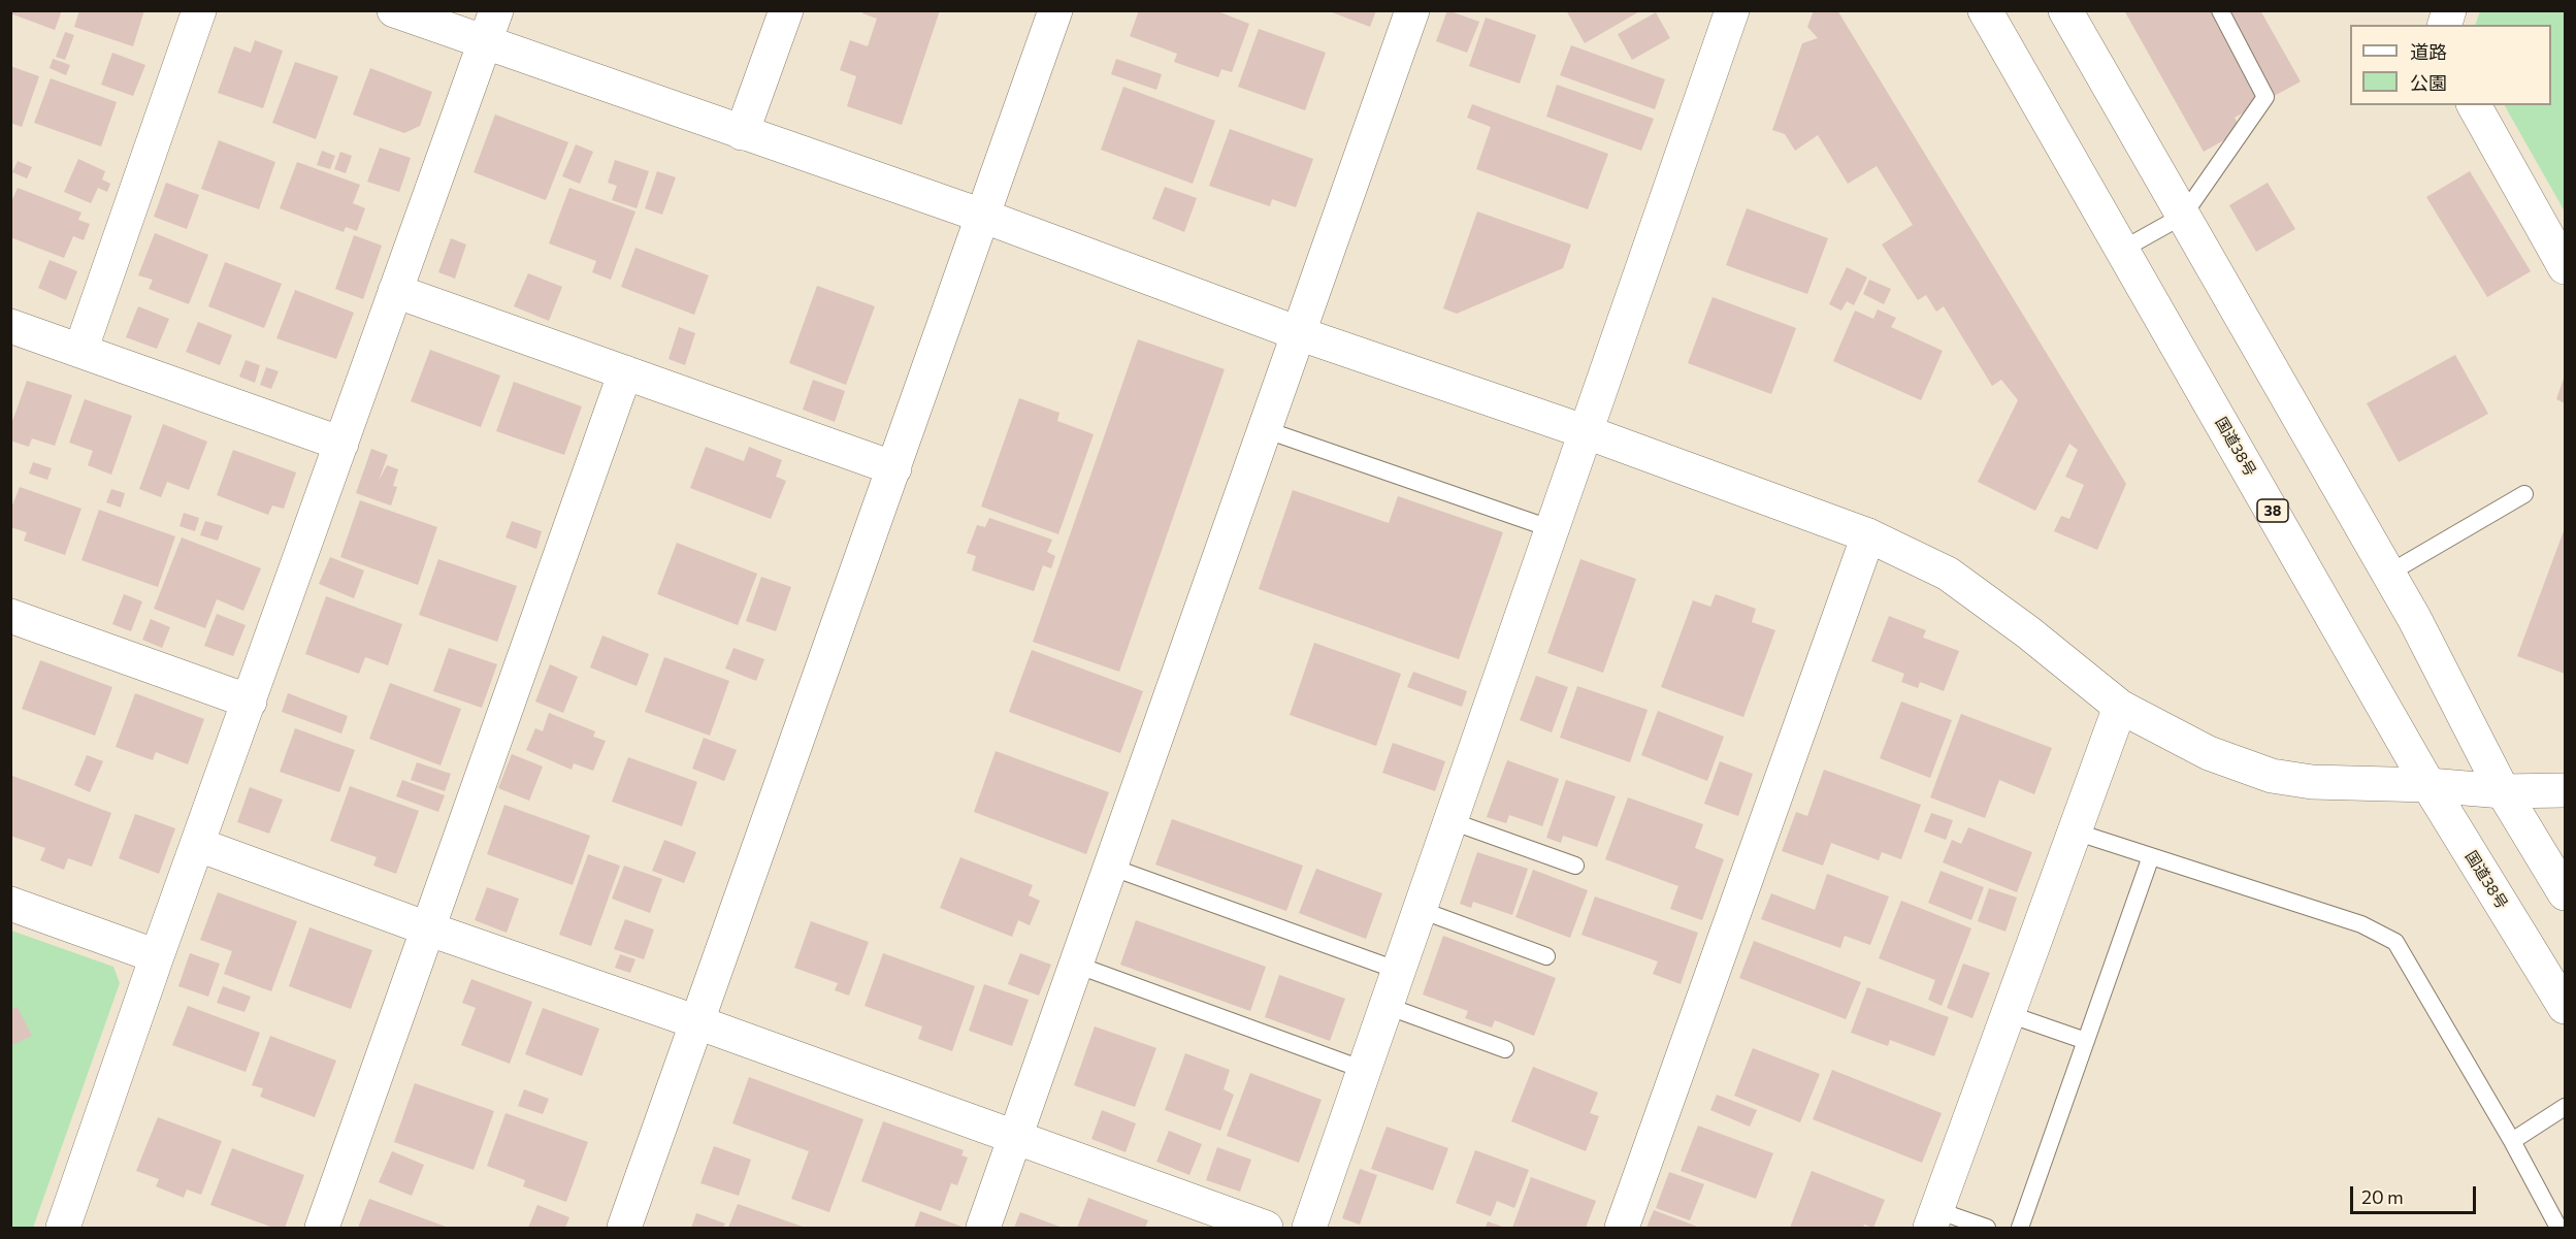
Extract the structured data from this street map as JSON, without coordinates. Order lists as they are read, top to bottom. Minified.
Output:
{"streets":{"main road":["国道38号","38"]},"legend":["道路","公園"],"scale_bar":"20 m"}
